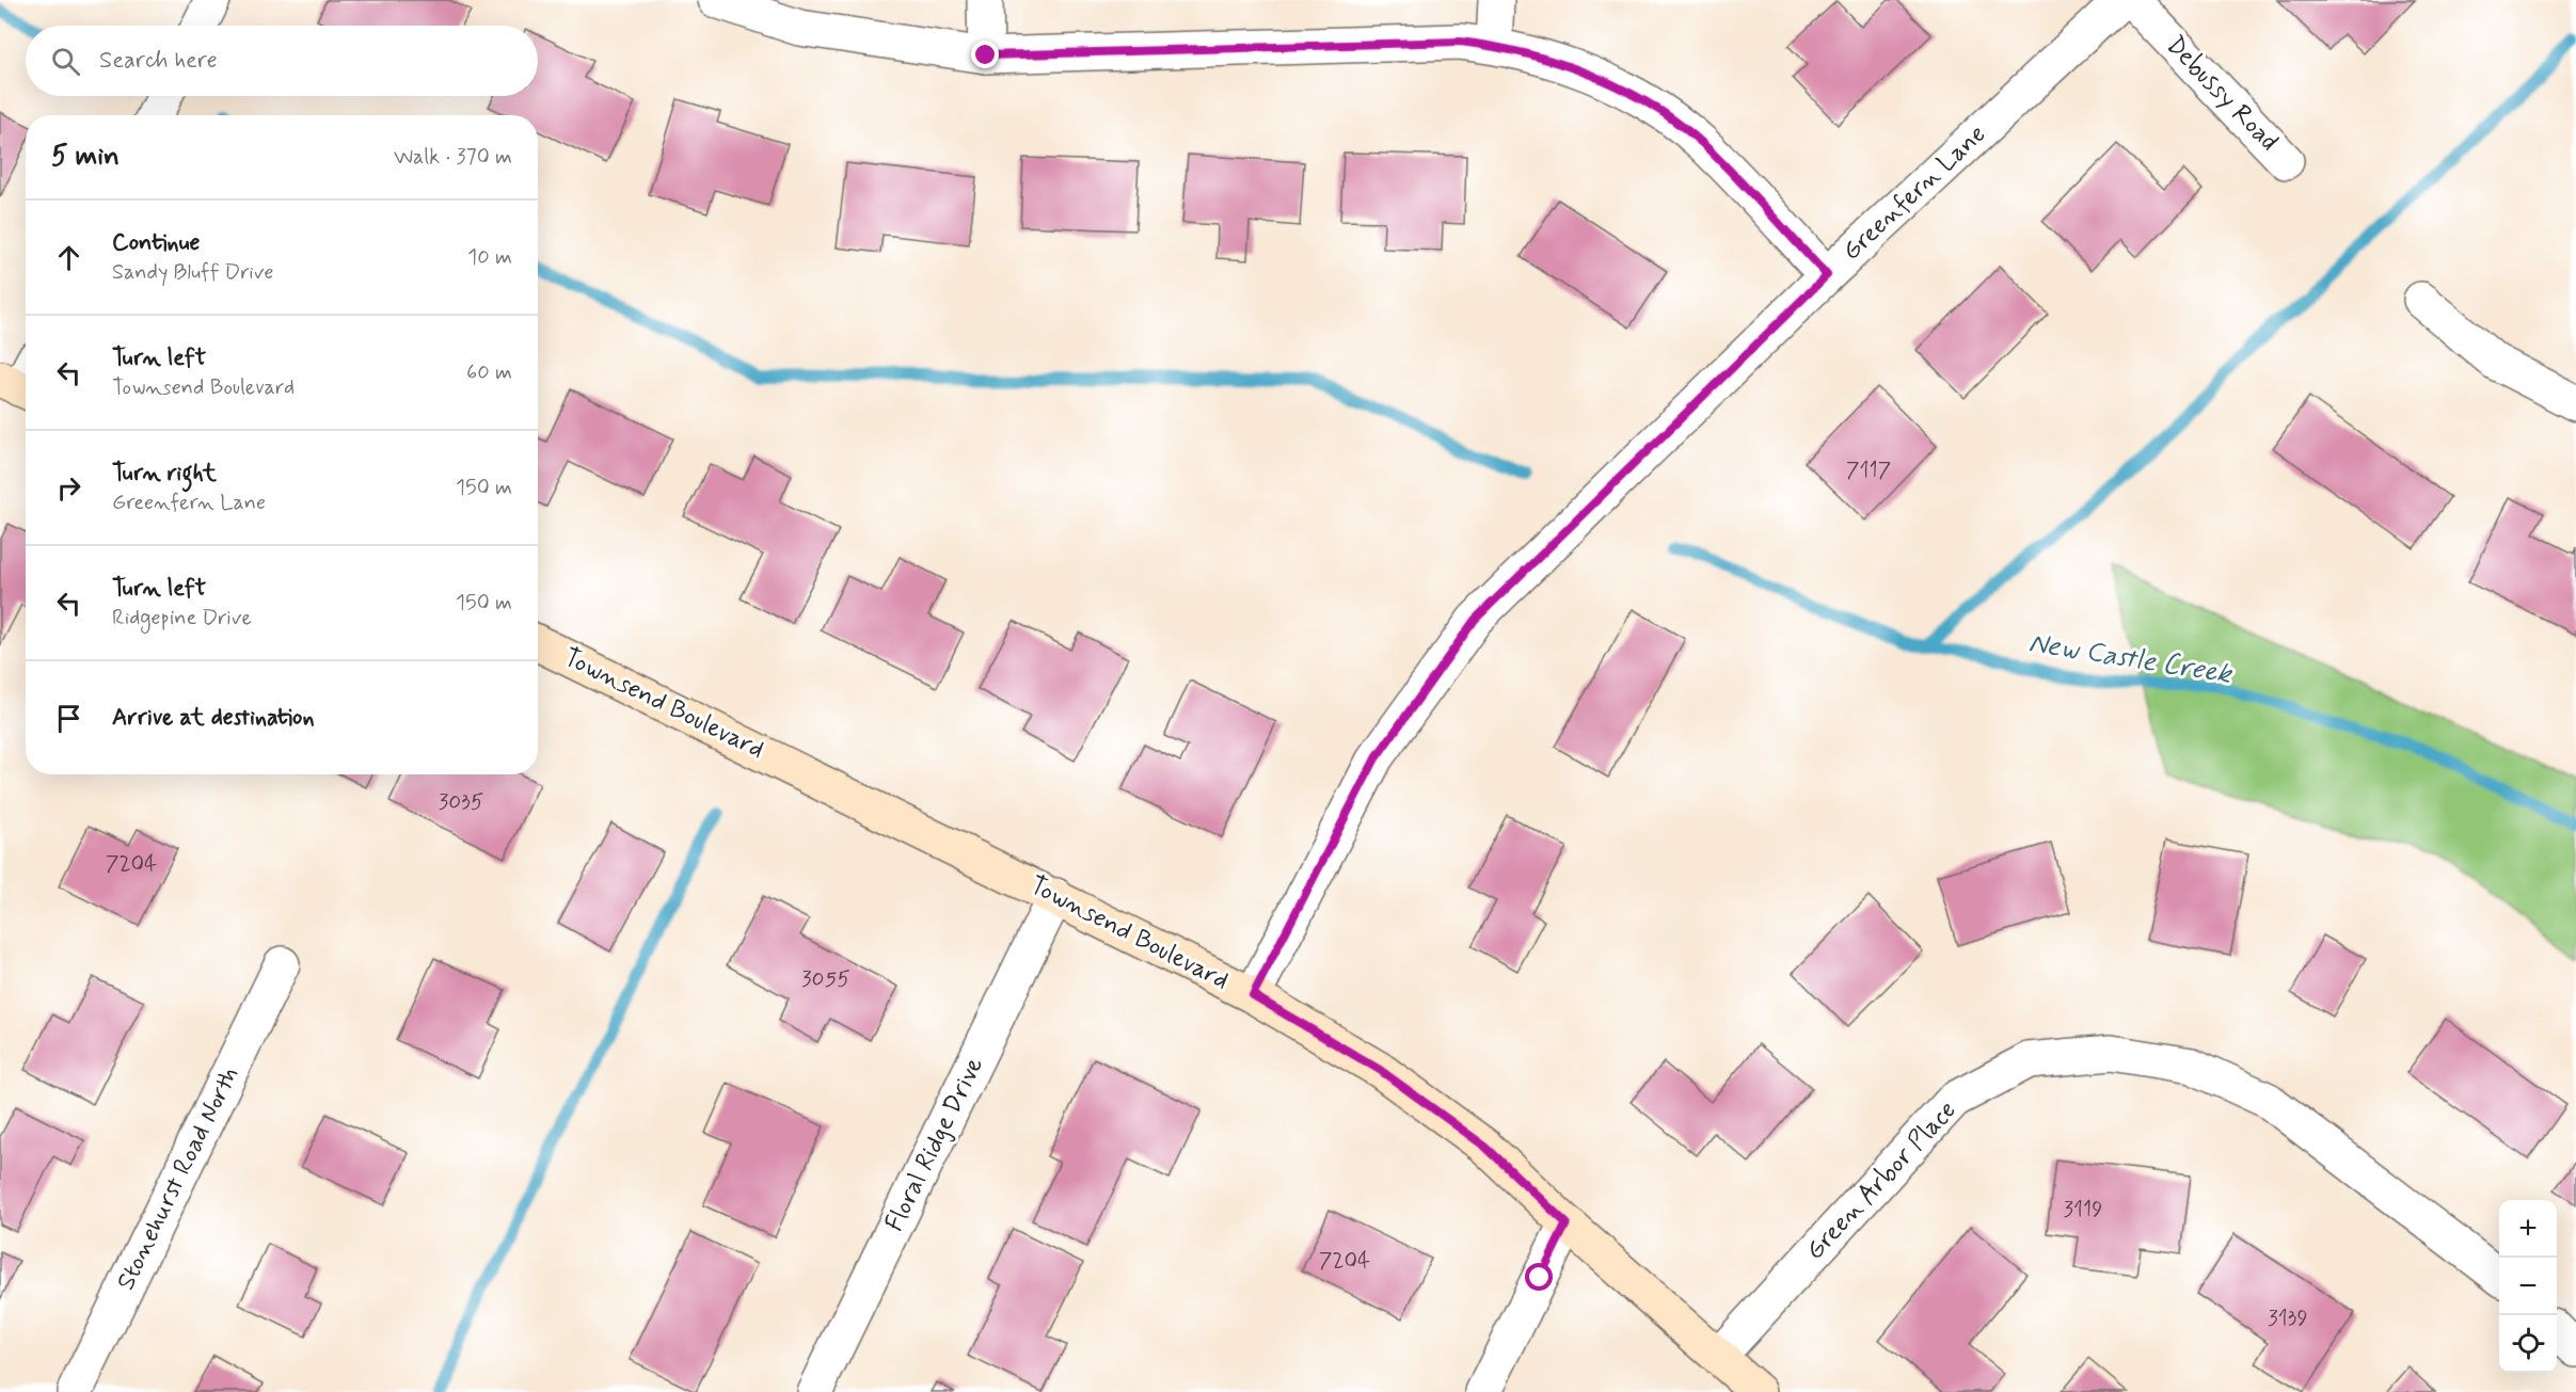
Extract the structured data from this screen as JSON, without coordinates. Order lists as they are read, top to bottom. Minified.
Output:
{"streets":{"street":["Debussy Road","Greenfern Lane","Townsend Boulevard","Floral Ridge Drive","Stonehurst Road North","Green Arbor Place"]},"crossings":[["Greenfern Lane","Townsend Boulevard"],["Townsend Boulevard","Floral Ridge Drive"],["Townsend Boulevard","Green Arbor Place"]],"water":["New Castle Creek"],"house_numbers":["7117","3035","7204","3055","3119","7204","3139"],"page":{"search":"Search here","heading":["5 min","Walk · 370 m"],"list":[["Continue","Sandy Bluff Drive","10 m"],["Turn left","Townsend Boulevard","60 m"],["Turn right","Greenfern Lane","150 m"],["Turn left","Ridgepine Drive","150 m"],"Arrive at destination"],"map_buttons":["+","−"]}}
